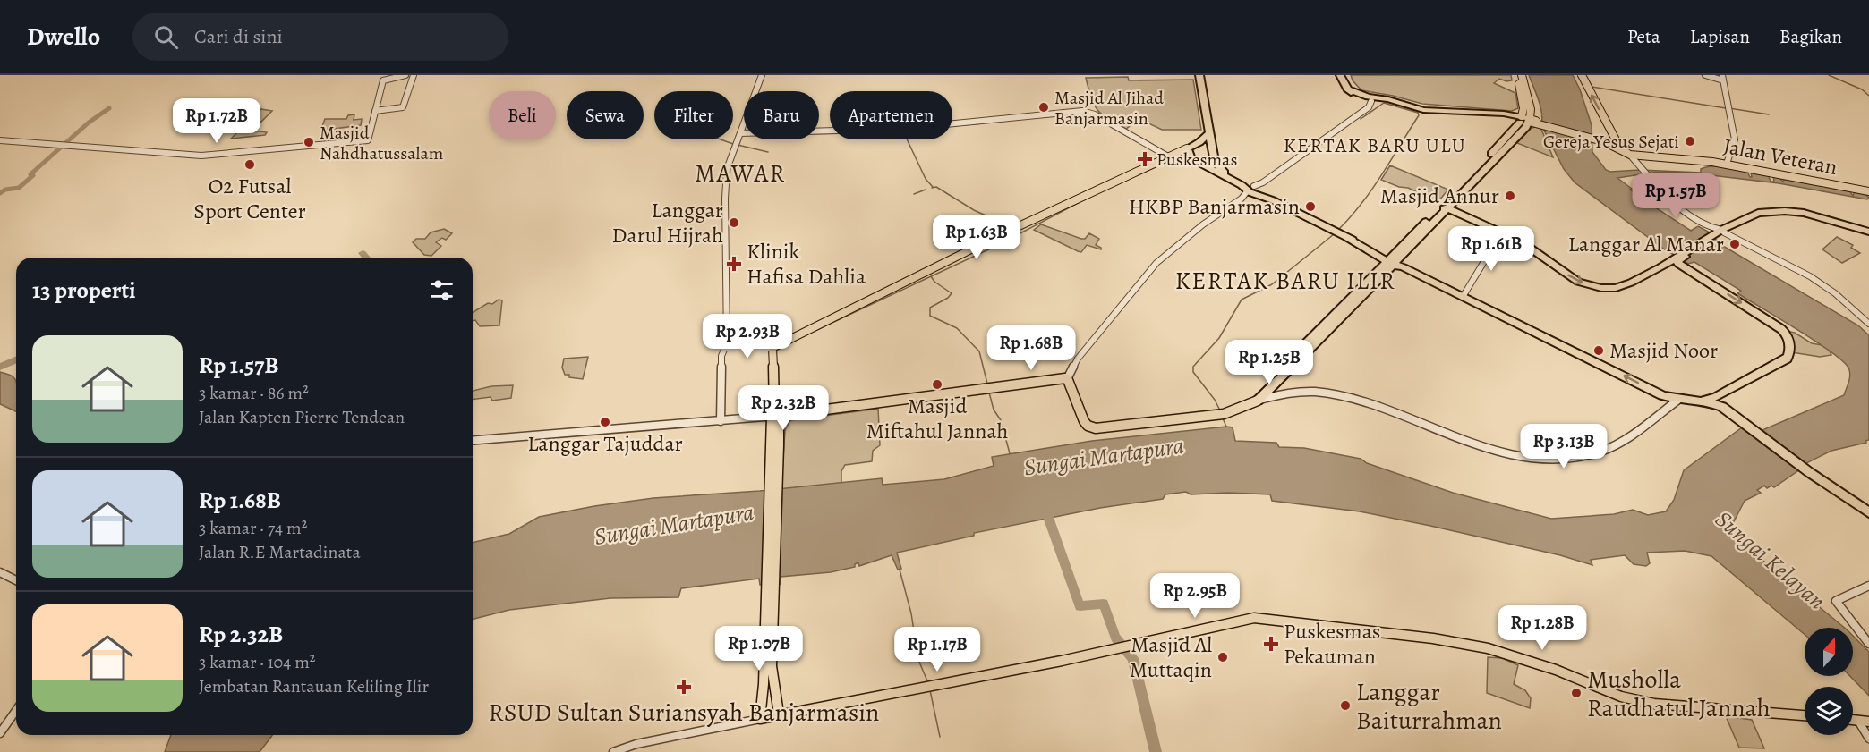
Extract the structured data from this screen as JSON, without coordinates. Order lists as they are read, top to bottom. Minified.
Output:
{"streets":{"main road":["Jalan Veteran"]},"districts":["KERTAK BARU ULU","MAWAR","KERTAK BARU ILIR"],"water":["Sungai Martapura","Sungai Kelayan"],"places":{"other":["Masjid Al Jihad Banjarmasin","Gereja Yesus Sejati","Masjid Nahdhatussalam","O2 Futsal Sport Center","Masjid Annur","HKBP Banjarmasin","Langgar Darul Hijrah","Langgar Al Manar","Masjid Noor","Masjid Miftahul Jannah","Langgar Tajuddar","Masjid Al Muttaqin","Musholla Raudhatul Jannah","Langgar Baiturrahman"],"health":["Puskesmas","Klinik Hafisa Dahlia","Puskesmas Pekauman","RSUD Sultan Suriansyah Banjarmasin"]},"north":"top","page":{"header":"Dwello","search":"Cari di sini","nav":["Peta","Lapisan","Bagikan"],"chip":["Beli","Sewa","Filter","Baru","Apartemen"],"price":["Rp 1.72B","Rp 1.57B","Rp 1.63B","Rp 1.61B","Rp 2.93B","Rp 1.68B","Rp 1.25B","Rp 2.32B","Rp 3.13B","Rp 2.95B","Rp 1.28B","Rp 1.07B","Rp 1.17B"],"heading":"13 properti","list":[{"name":"Rp 1.57B","note":"3 kamar · 86 m² · Jalan Kapten Pierre Tendean"},{"name":"Rp 1.68B","note":"3 kamar · 74 m² · Jalan R.E Martadinata"},{"name":"Rp 2.32B","note":"3 kamar · 104 m² · Jembatan Rantauan Keliling Ilir"}]}}
